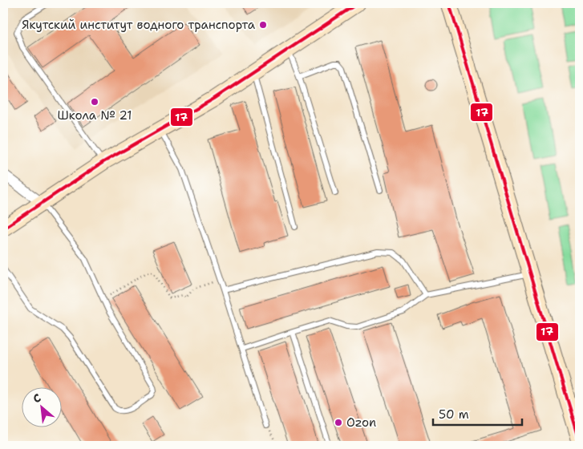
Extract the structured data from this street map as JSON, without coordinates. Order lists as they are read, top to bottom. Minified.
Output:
{"places":["Якутский институт водного транспорта","Школа № 21","Ozon"],"lines":["transit line 17"],"scale_bar":"50 m","north":"top left"}
